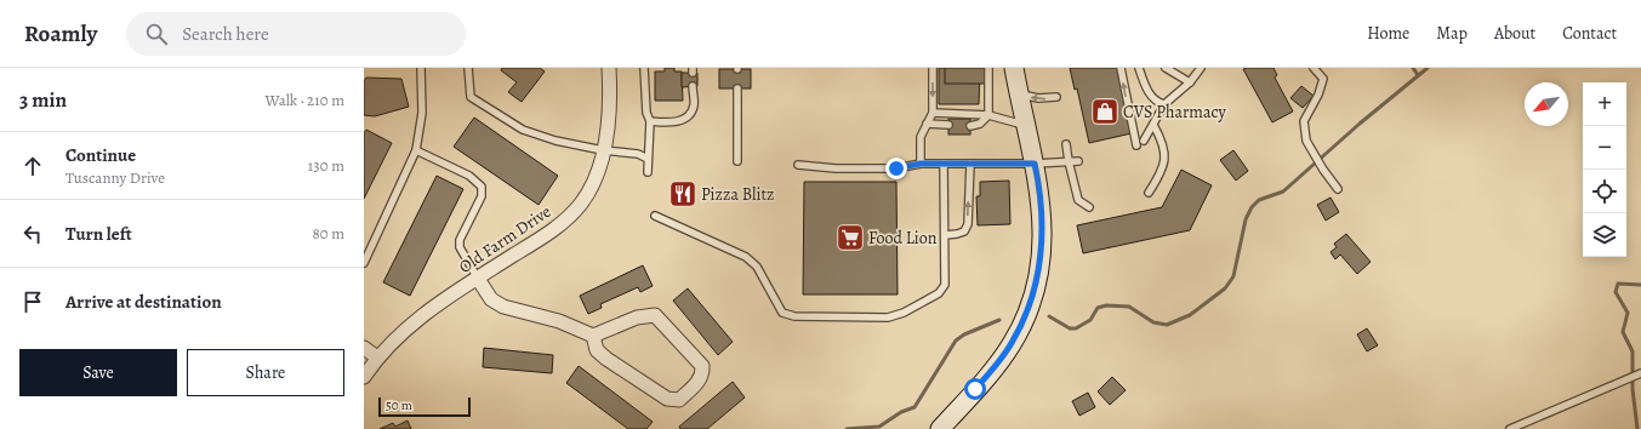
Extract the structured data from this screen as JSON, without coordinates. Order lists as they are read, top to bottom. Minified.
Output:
{"streets":{"street":["Old Farm Drive"]},"places":{"shop":["CVS Pharmacy"],"restaurant":["Pizza Blitz"],"supermarket":["Food Lion"]},"scale_bar":"50 m","north":"bottom left","page":{"header":"Roamly","search":"Search here","nav":["Home","Map","About","Contact"],"heading":["3 min","Walk · 210 m"],"map_buttons":["+","−"],"list":[["Continue","Tuscanny Drive","130 m"],["Turn left","80 m"],"Arrive at destination"],"buttons":["Save","Share"],"scale":"50 m"}}
